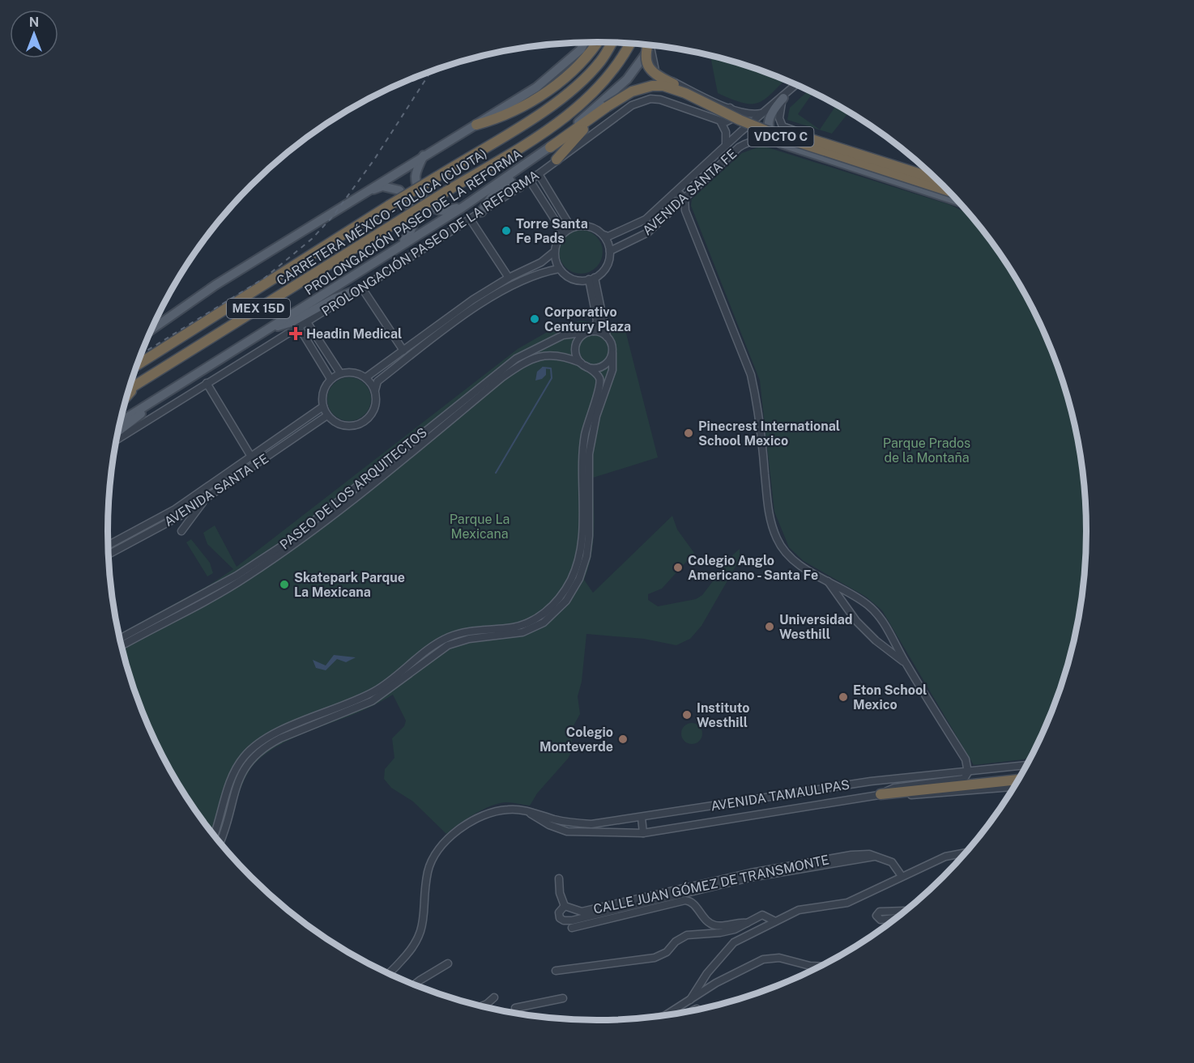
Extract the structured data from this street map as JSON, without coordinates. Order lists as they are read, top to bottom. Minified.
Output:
{"streets":{"highway":["VDCTO C","CARRETERA MÉXICO - TOLUCA (CUOTA)","MEX 15D"],"main road":["PROLONGACIÓN PASEO DE LA REFORMA"],"street":["AVENIDA SANTA FE","PASEO DE LOS ARQUITECTOS","AVENIDA TAMAULIPAS","CALLE JUAN GÓMEZ DE TRANSMONTE"]},"parks":["Parque Prados de la Montaña","Parque La Mexicana"],"places":{"other":["Torre Santa Fe Pads","Corporativo Century Plaza","Pinecrest International School Mexico","Colegio Anglo Americano - Santa Fe","Skatepark Parque La Mexicana","Universidad Westhill","Eton School Mexico","Instituto Westhill","Colegio Monteverde"],"health":["Headin Medical"]},"north":"top"}
